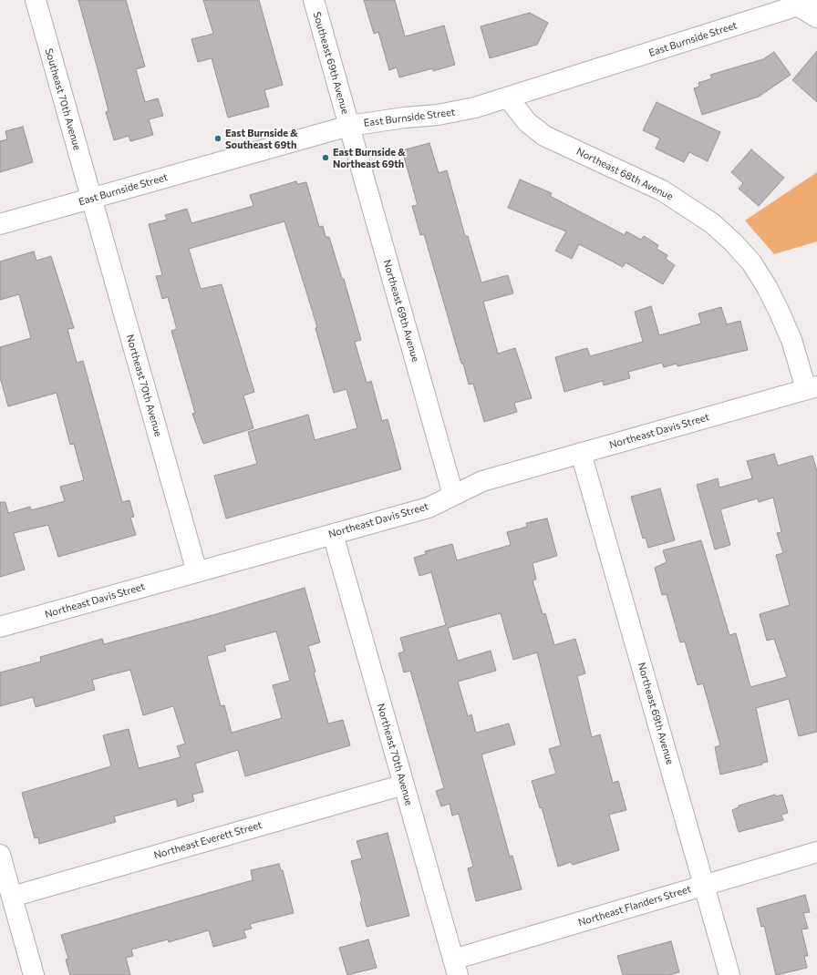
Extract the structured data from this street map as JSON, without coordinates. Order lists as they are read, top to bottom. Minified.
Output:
{"streets":{"street":["East Burnside Street","Southeast 69th Avenue","Southeast 70th Avenue","Northeast 68th Avenue","Northeast 69th Avenue","Northeast 70th Avenue","Northeast Davis Street","Northeast Everett Street","Northeast Flanders Street"]},"crossings":[["East Burnside Street","Southeast 69th Avenue"],["East Burnside Street","Southeast 70th Avenue"],["East Burnside Street","Northeast 68th Avenue"],["East Burnside Street","Northeast 69th Avenue"],["East Burnside Street","Northeast 70th Avenue"],["Southeast 69th Avenue","Northeast 69th Avenue"],["Southeast 70th Avenue","Northeast 70th Avenue"],["Northeast 68th Avenue","Northeast Davis Street"],["Northeast 69th Avenue","Northeast Davis Street"],["Northeast 69th Avenue","Northeast Flanders Street"],["Northeast 70th Avenue","Northeast Davis Street"],["Northeast 70th Avenue","Northeast Everett Street"],["Northeast 70th Avenue","Northeast Flanders Street"]],"places":["East Burnside & Southeast 69th","East Burnside & Northeast 69th"]}
